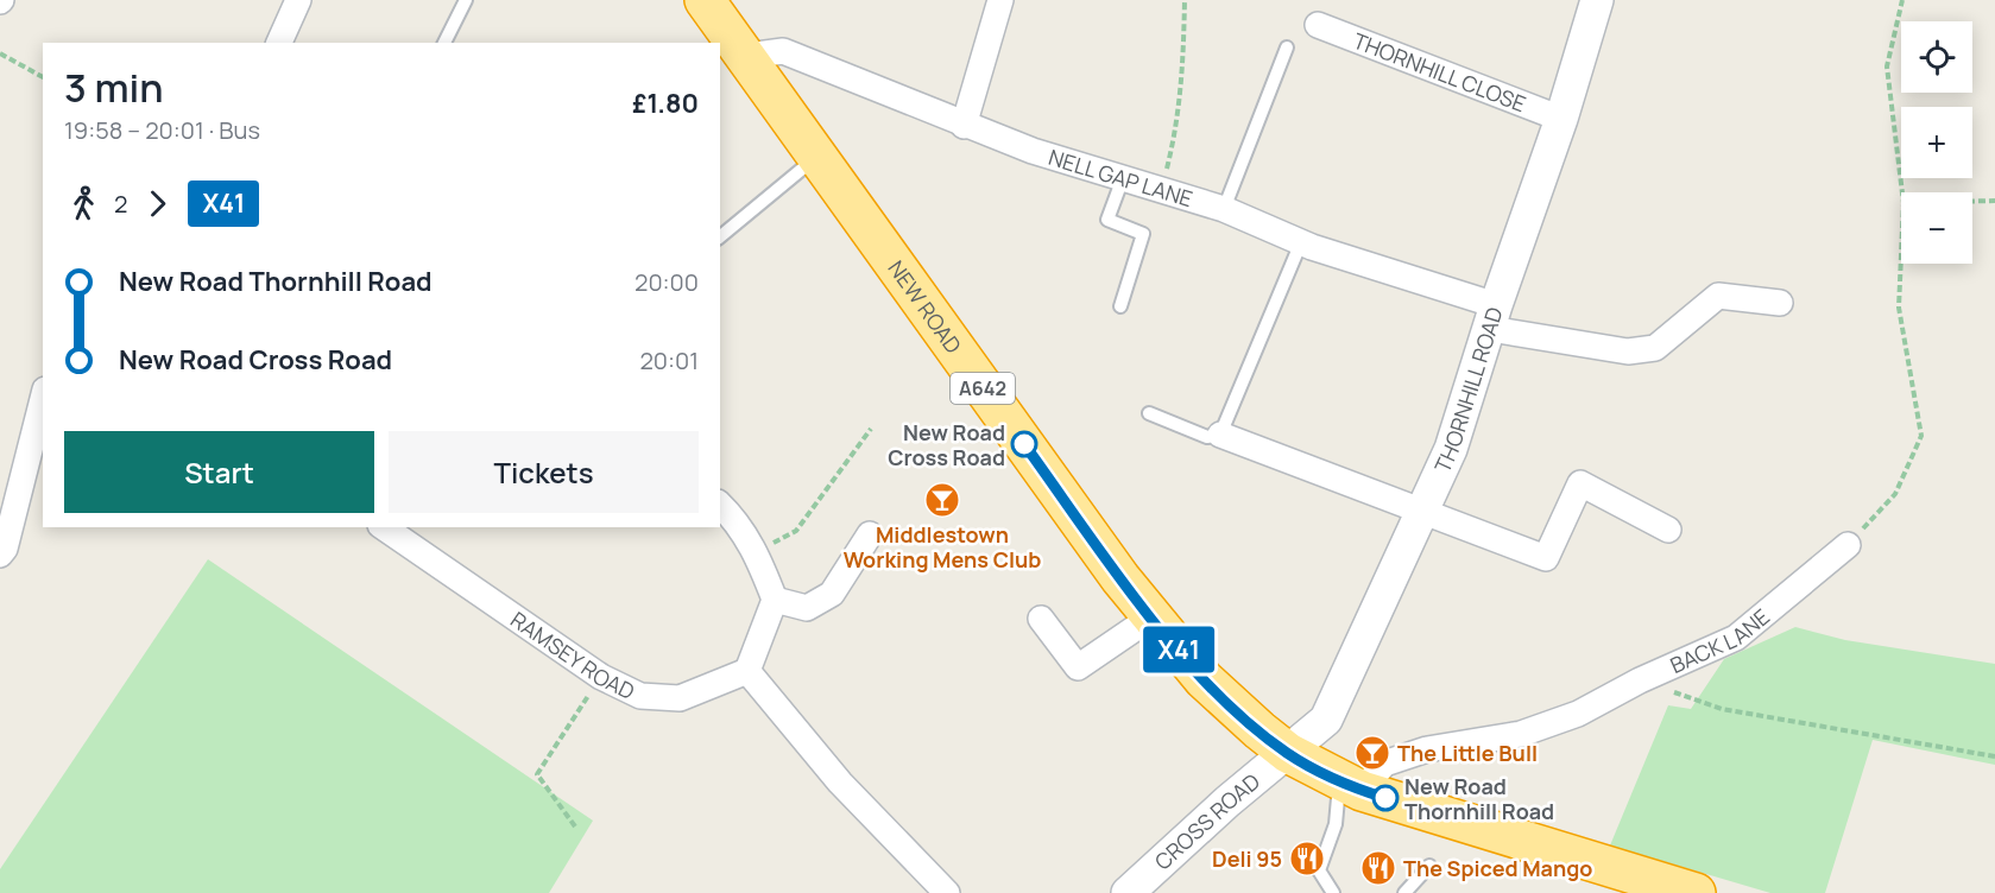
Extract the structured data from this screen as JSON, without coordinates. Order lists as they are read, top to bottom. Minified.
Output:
{"streets":{"highway":["NEW ROAD","A642"],"street":["THORNHILL CLOSE","NELL GAP LANE","THORNHILL ROAD","BACK LANE","RAMSEY ROAD","CROSS ROAD"]},"crossings":[["THORNHILL CLOSE","THORNHILL ROAD"],["NELL GAP LANE","NEW ROAD"],["NELL GAP LANE","THORNHILL ROAD"],["NEW ROAD","THORNHILL ROAD"],["NEW ROAD","BACK LANE"],["NEW ROAD","CROSS ROAD"],["THORNHILL ROAD","CROSS ROAD"]],"places":{"other":["New Road Cross Road","New Road Thornhill Road"],"bar":["Middlestown Working Mens Club","The Little Bull"],"restaurant":["Deli 95","The Spiced Mango"]},"lines":["bus line X41"],"page":{"on_map":"X41","map_buttons":["+","−"],"heading":["3 min","19:58 – 20:01 · Bus","£1.80"],"legs":["2","X41"],"list":[{"name":"New Road Thornhill Road","value":"20:00"},{"name":"New Road Cross Road","value":"20:01"}],"buttons":["Start","Tickets"]}}
